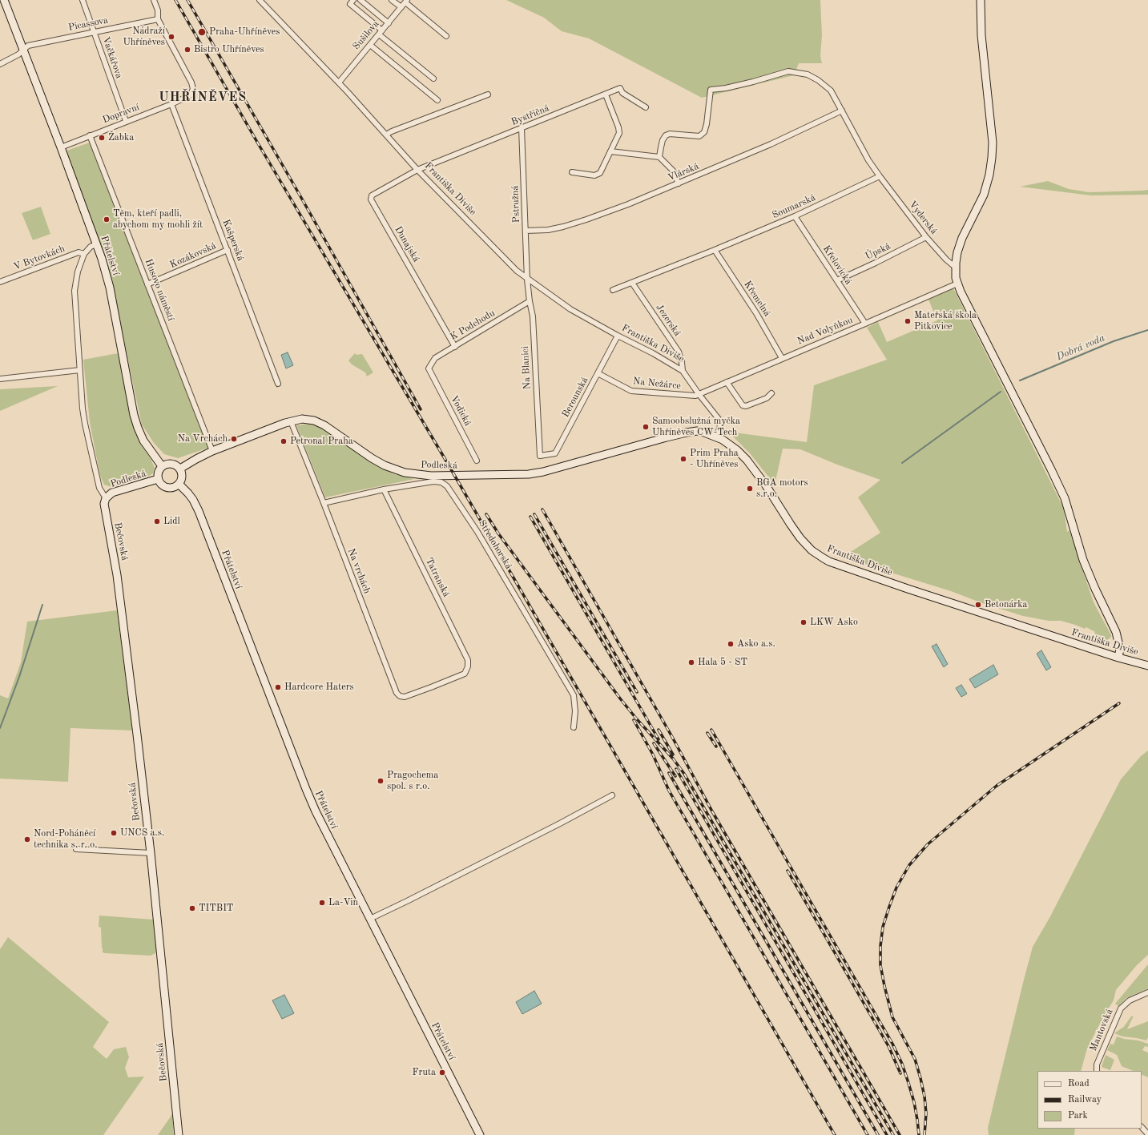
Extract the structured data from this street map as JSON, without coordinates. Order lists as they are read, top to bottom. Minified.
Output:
{"streets":{"main road":["Františka Diviše","Přátelství","Podleská","Bečovská"],"street":["Picassova","Sušilova","Vačkářova","Dopravní","Bystřičná","Vlárská","Pstružná","Soumarská","Vyderská","Kašperská","Dunajská","Úpská","Kozákovská","V Bytovkách","Křelovická","Husovo náměstí","Křemelná","Jezerská","K Podchodu","Nad Volyňkou","Na Blanici","Na Nežárce","Berounská","Vodická","Středohorská","Na vrchách","Tatranská","Mantovská"]},"crossings":[["Picassova","Vačkářova"],["Picassova","Dopravní"],["Picassova","Přátelství"],["Sušilova","Františka Diviše"],["Vačkářova","Dopravní"],["Dopravní","Kašperská"],["Dopravní","Přátelství"],["Dopravní","Husovo náměstí"],["Bystřičná","Františka Diviše"],["Bystřičná","Pstružná"],["Bystřičná","Dunajská"],["Vlárská","Pstružná"],["Vlárská","Vyderská"],["Františka Diviše","Pstružná"],["Františka Diviše","Dunajská"],["Františka Diviše","Jezerská"],["Františka Diviše","Nad Volyňkou"],["Františka Diviše","Na Blanici"],["Františka Diviše","Na Nežárce"],["Františka Diviše","Berounská"],["Františka Diviše","Podleská"],["Pstružná","Na Blanici"],["Soumarská","Vyderská"],["Soumarská","Křelovická"],["Soumarská","Křemelná"],["Soumarská","Jezerská"],["Vyderská","Úpská"],["Kašperská","Kozákovská"],["Dunajská","K Podchodu"],["Úpská","Křelovická"],["Přátelství","Podleská"],["Kozákovská","Husovo náměstí"],["V Bytovkách","Bečovská"],["Křelovická","Nad Volyňkou"],["Husovo náměstí","Podleská"],["Křemelná","Nad Volyňkou"],["K Podchodu","Na Blanici"],["K Podchodu","Vodická"],["Nad Volyňkou","Na Nežárce"],["Na Blanici","Berounská"],["Na Nežárce","Berounská"],["Podleská","Bečovská"],["Podleská","Na vrchách"],["Středohorská","Na vrchách"],["Středohorská","Tatranská"],["Na vrchách","Tatranská"]],"districts":["UHŘÍNĚVES"],"water":["Dobrá voda"],"places":["Praha-Uhříněves","Nádraží Uhříněves","Bistro Uhříněves","Žabka","Těm, kteří padli, abychom my mohli žít","Mateřská škola Pitkovice","Samoobslužná myčka Uhříněves CW-Tech","Na Vrchách","Petronal Praha","Prim Praha - Uhříněves","BGA motors s.r.o.","Lidl","Betonárka","LKW Asko","Asko a.s.","Hala 5 - ST","Hardcore Haters","Pragochema spol. s r.o.","UNCS a.s.","Nord-Poháněcí technika s. r. o.","La-Vin","TITBIT","Fruta"],"legend":["Road","Railway","Park"]}
